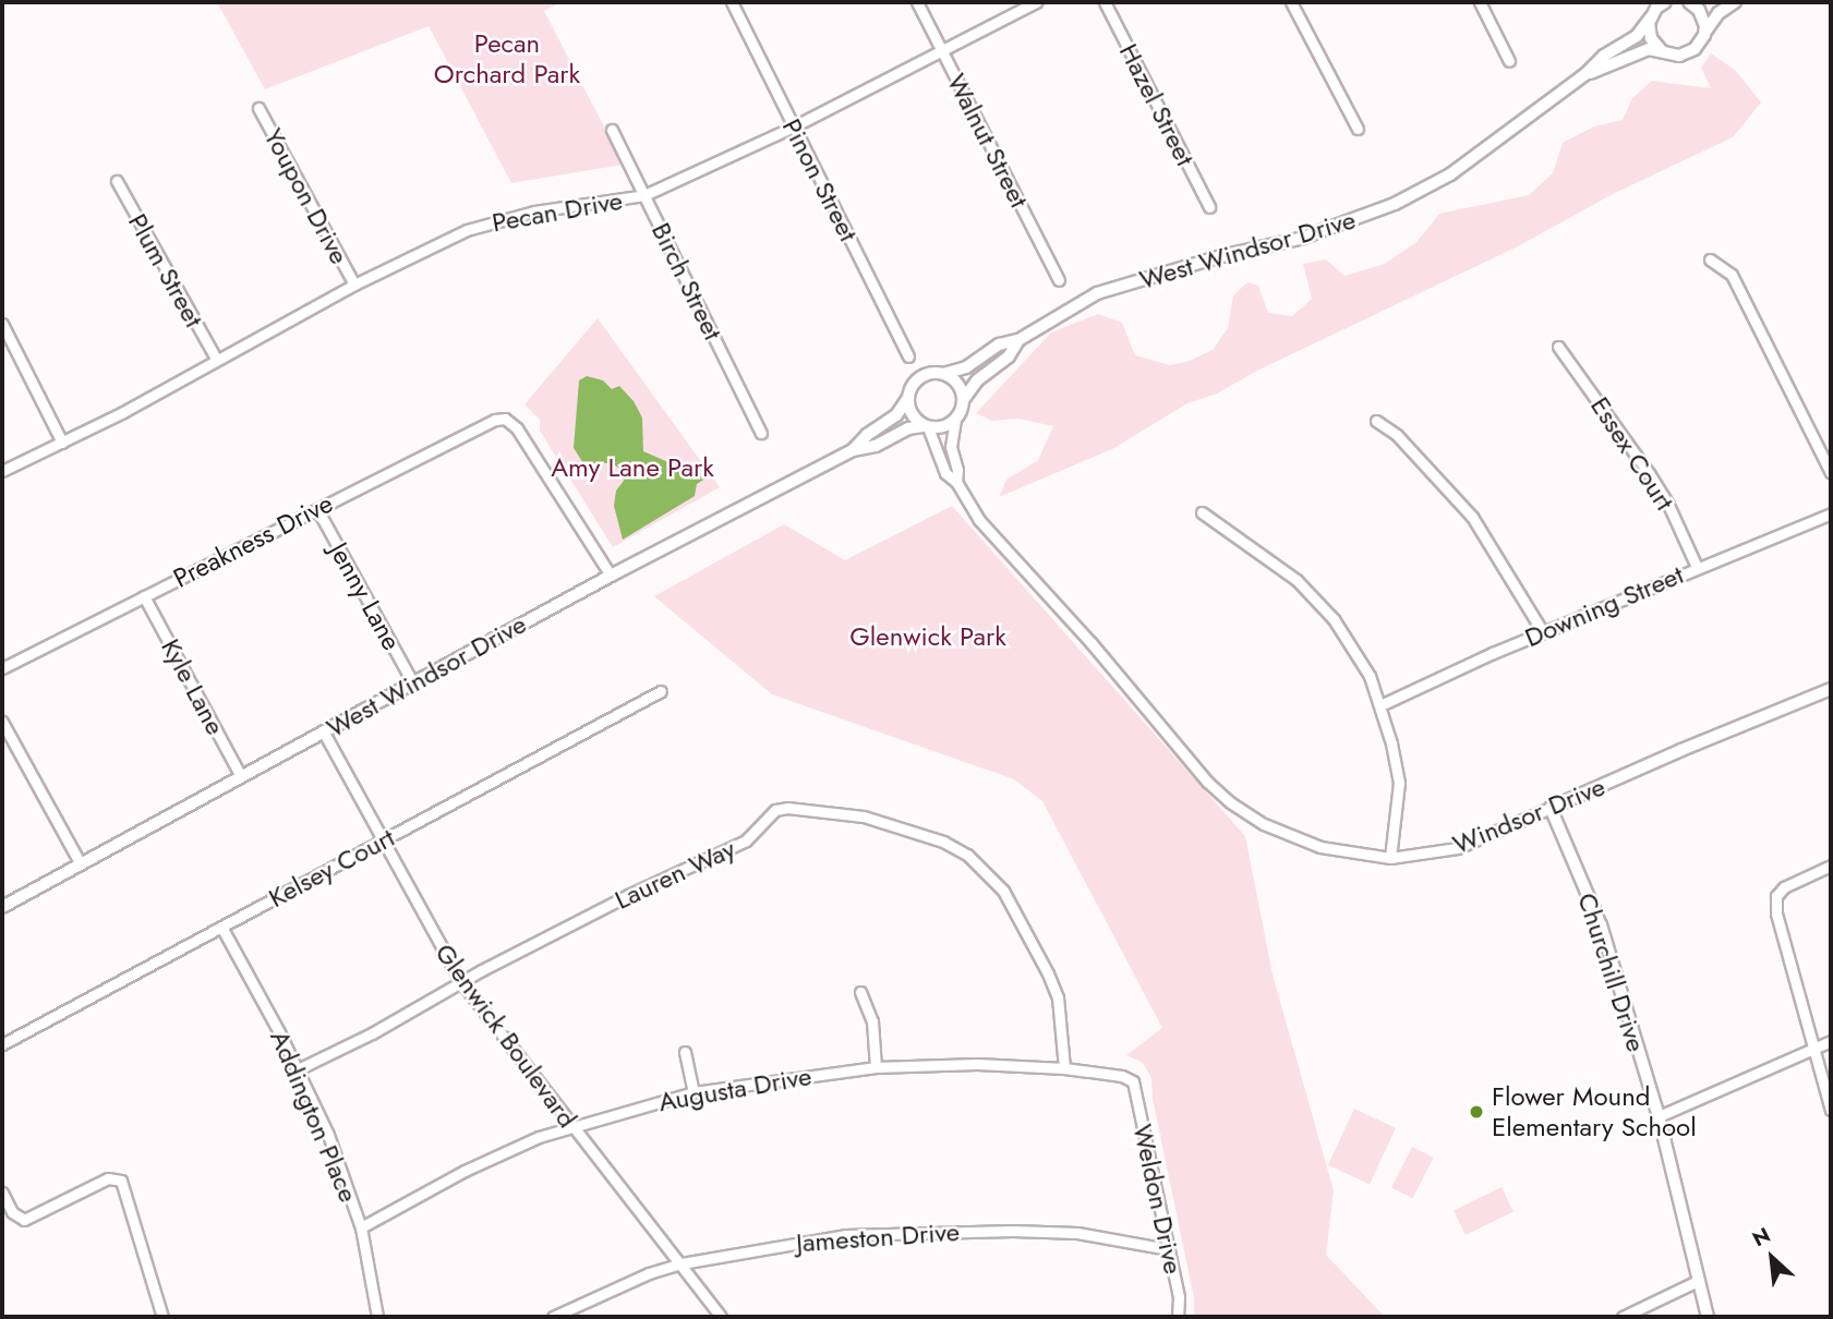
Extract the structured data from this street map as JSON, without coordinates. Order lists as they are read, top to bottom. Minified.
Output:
{"streets":{"street":["Hazel Street","Walnut Street","Pinon Street","Youpon Drive","Pecan Drive","West Windsor Drive","Plum Street","Birch Street","Essex Court","Preakness Drive","Jenny Lane","Downing Street","Kyle Lane","Windsor Drive","Kelsey Court","Lauren Way","Churchill Drive","Glenwick Boulevard","Augusta Drive","Addington Place","Weldon Drive","Jameston Drive"]},"crossings":[["Walnut Street","Pecan Drive"],["Pinon Street","Pecan Drive"],["Youpon Drive","Pecan Drive"],["Pecan Drive","Plum Street"],["Pecan Drive","Birch Street"],["West Windsor Drive","Preakness Drive"],["West Windsor Drive","Jenny Lane"],["West Windsor Drive","Kyle Lane"],["West Windsor Drive","Windsor Drive"],["West Windsor Drive","Glenwick Boulevard"],["Essex Court","Downing Street"],["Preakness Drive","Jenny Lane"],["Preakness Drive","Kyle Lane"],["Windsor Drive","Churchill Drive"],["Kelsey Court","Glenwick Boulevard"],["Kelsey Court","Addington Place"],["Lauren Way","Glenwick Boulevard"],["Lauren Way","Augusta Drive"],["Lauren Way","Addington Place"],["Glenwick Boulevard","Augusta Drive"],["Glenwick Boulevard","Jameston Drive"],["Augusta Drive","Addington Place"],["Augusta Drive","Weldon Drive"],["Weldon Drive","Jameston Drive"]],"parks":["Pecan Orchard Park","Amy Lane Park","Glenwick Park"],"places":["Flower Mound Elementary School"],"north":"top left"}
